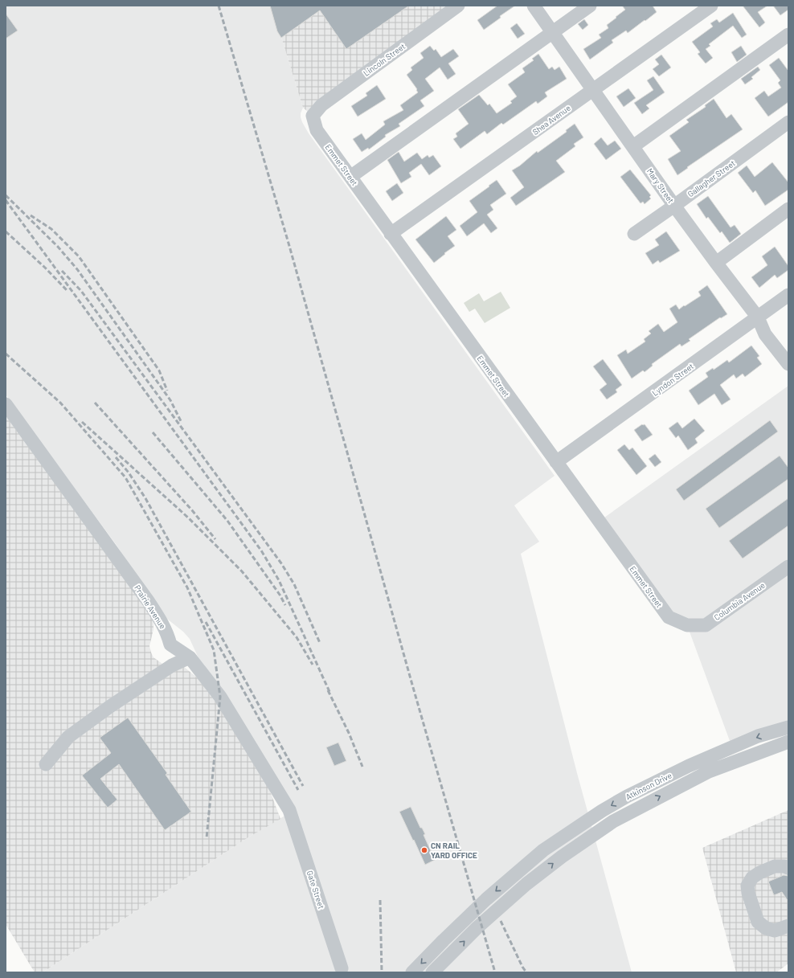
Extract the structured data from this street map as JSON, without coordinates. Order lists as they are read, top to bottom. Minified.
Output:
{"streets":{"street":["Lincoln Street","Shea Avenue","Emmet Street","Gallagher Street","Mary Street","Lyndon Street","Columbia Avenue","Prairie Avenue","Atkinson Drive","Gate Street"]},"crossings":[["Lincoln Street","Emmet Street"],["Shea Avenue","Emmet Street"],["Shea Avenue","Mary Street"],["Emmet Street","Lyndon Street"],["Emmet Street","Columbia Avenue"],["Gallagher Street","Mary Street"],["Mary Street","Lyndon Street"],["Prairie Avenue","Gate Street"]],"places":["CN RAIL YARD OFFICE"]}
